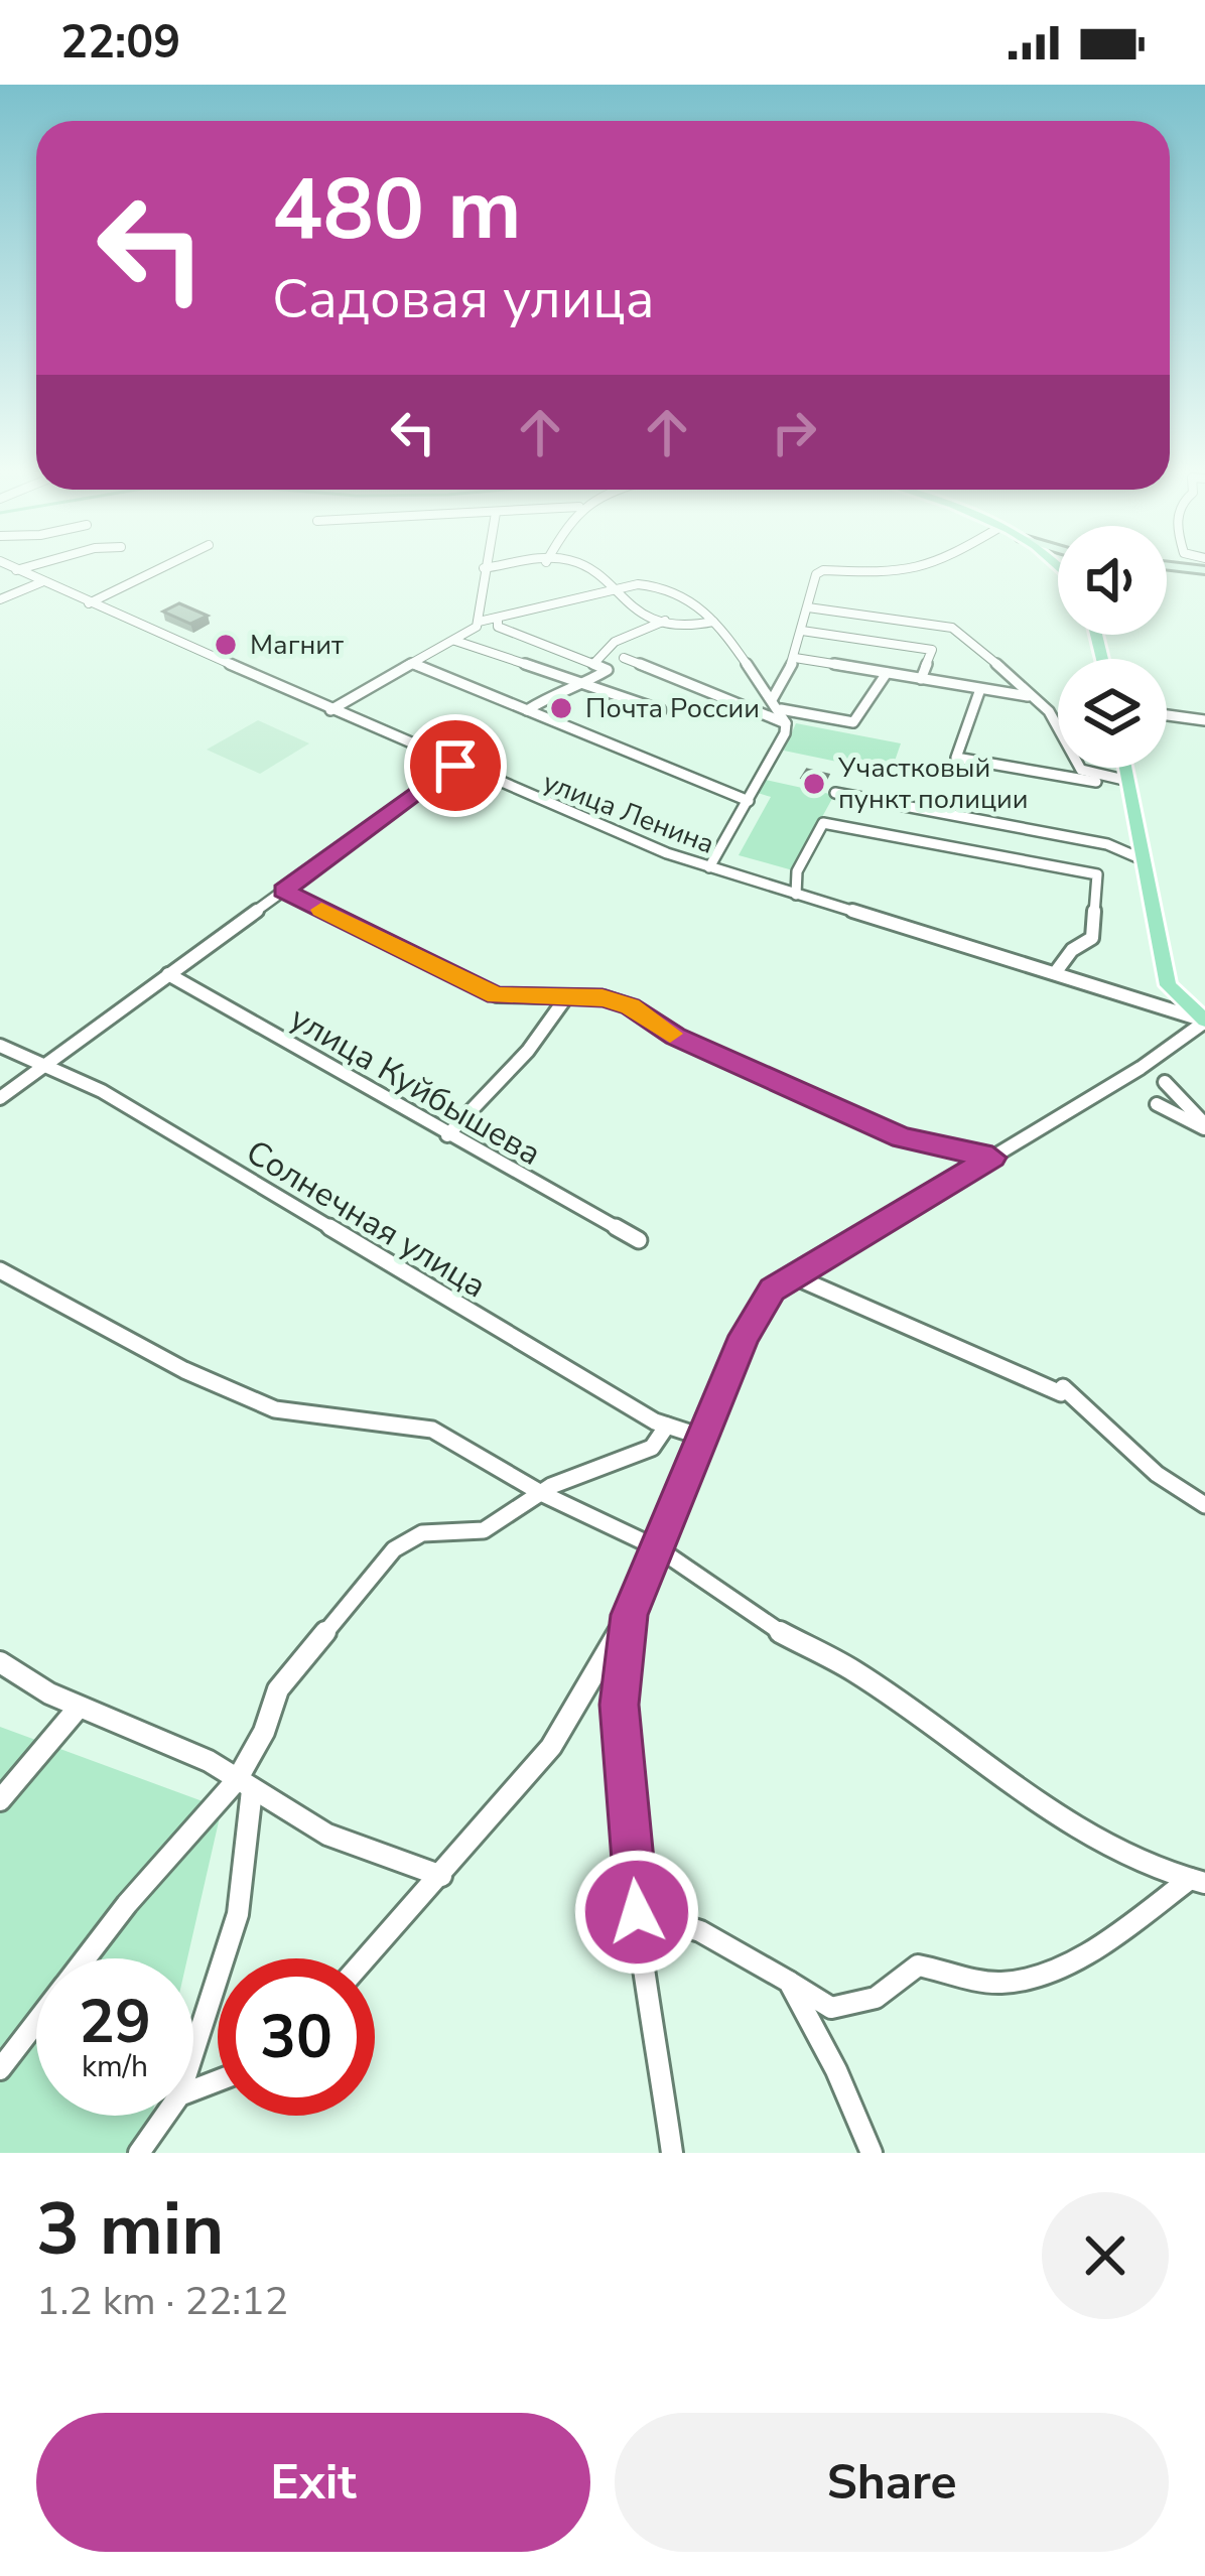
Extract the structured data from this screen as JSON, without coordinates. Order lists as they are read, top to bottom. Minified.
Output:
{"streets":{"street":["улица Ленина","улица Куйбышева","Солнечная улица"]},"places":["Магнит","Почта России","Участковый пункт полиции"],"page":{"status":"22:09","turn":["480 m","Садовая улица"],"speed":"29 km/h","limit":"30","heading":["3 min","1.2 km · 22:12"],"buttons":["Exit","Share"]}}
